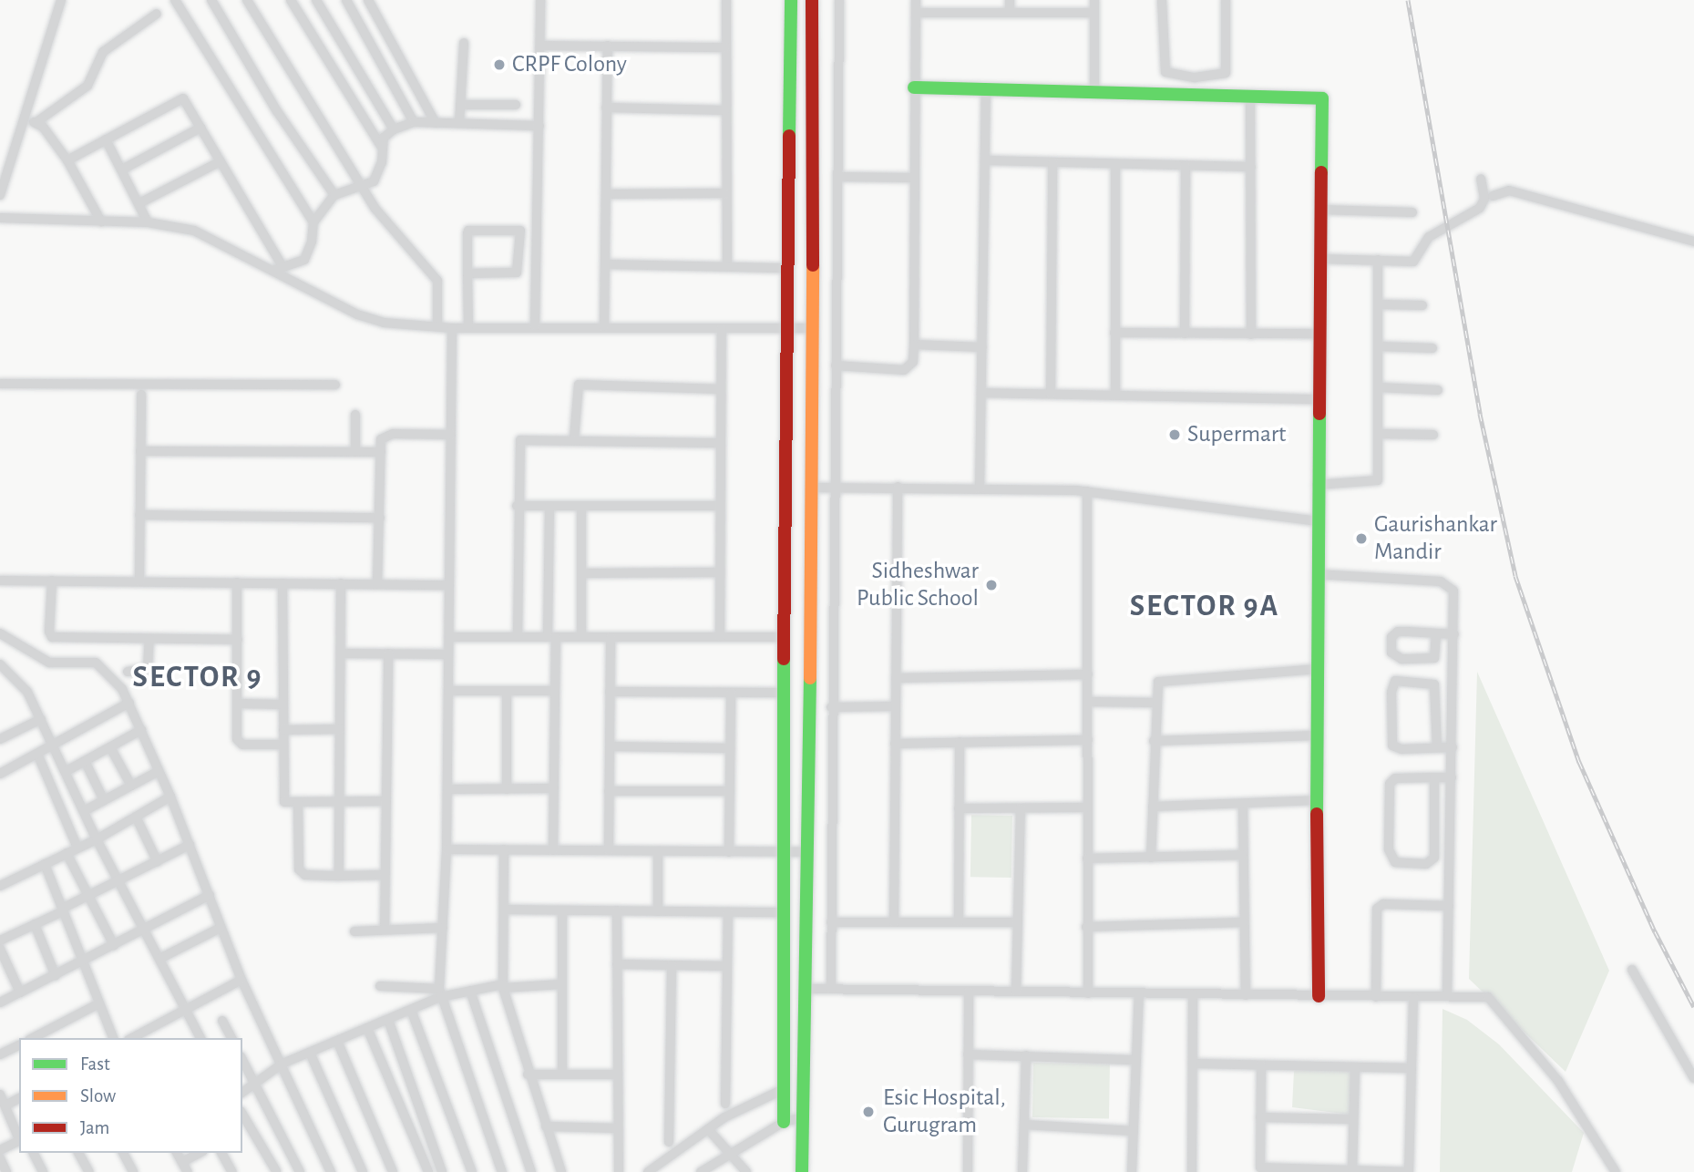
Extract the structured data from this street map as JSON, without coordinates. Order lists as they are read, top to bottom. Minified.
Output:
{"districts":["SECTOR 9A","SECTOR 9"],"places":["CRPF Colony","Supermart","Gaurishankar Mandir","Sidheshwar Public School","Esic Hospital, Gurugram"],"legend":["Fast","Slow","Jam"]}
